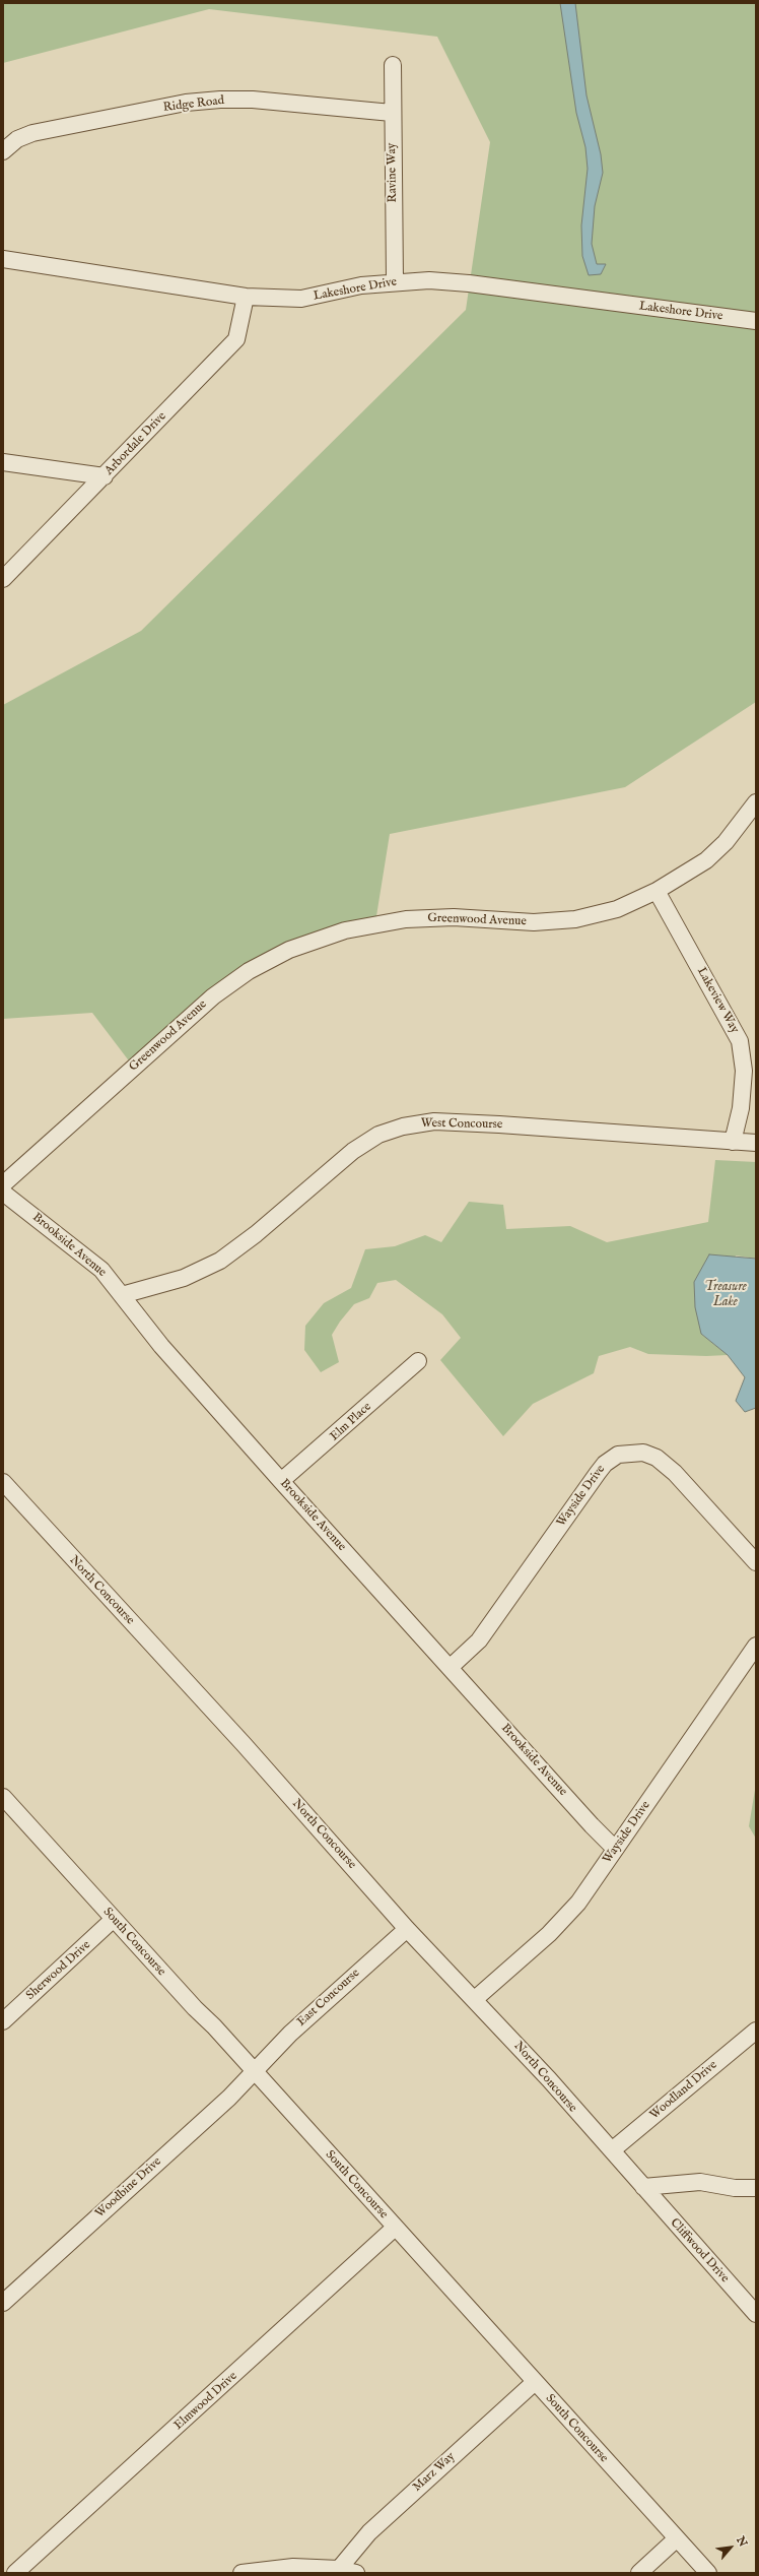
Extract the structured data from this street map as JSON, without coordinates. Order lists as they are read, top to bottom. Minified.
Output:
{"streets":{"street":["Ridge Road","Ravine Way","Lakeshore Drive","Arbordale Drive","Greenwood Avenue","Lakeview Way","West Concourse","Brookside Avenue","Elm Place","Wayside Drive","North Concourse","South Concourse","Sherwood Drive","East Concourse","Woodland Drive","Woodbine Drive","Cliffwood Drive","Elmwood Drive","Marz Way"]},"crossings":[["Ridge Road","Ravine Way"],["Ravine Way","Lakeshore Drive"],["Lakeshore Drive","Arbordale Drive"],["Greenwood Avenue","Lakeview Way"],["Lakeview Way","West Concourse"],["West Concourse","Brookside Avenue"],["Brookside Avenue","Elm Place"],["Brookside Avenue","Wayside Drive"],["Wayside Drive","North Concourse"],["North Concourse","East Concourse"],["North Concourse","Woodland Drive"],["North Concourse","Cliffwood Drive"],["South Concourse","Sherwood Drive"],["South Concourse","East Concourse"],["South Concourse","Woodbine Drive"],["South Concourse","Elmwood Drive"],["South Concourse","Marz Way"],["East Concourse","Woodbine Drive"]],"water":["Treasure Lake"],"north":"top right"}
